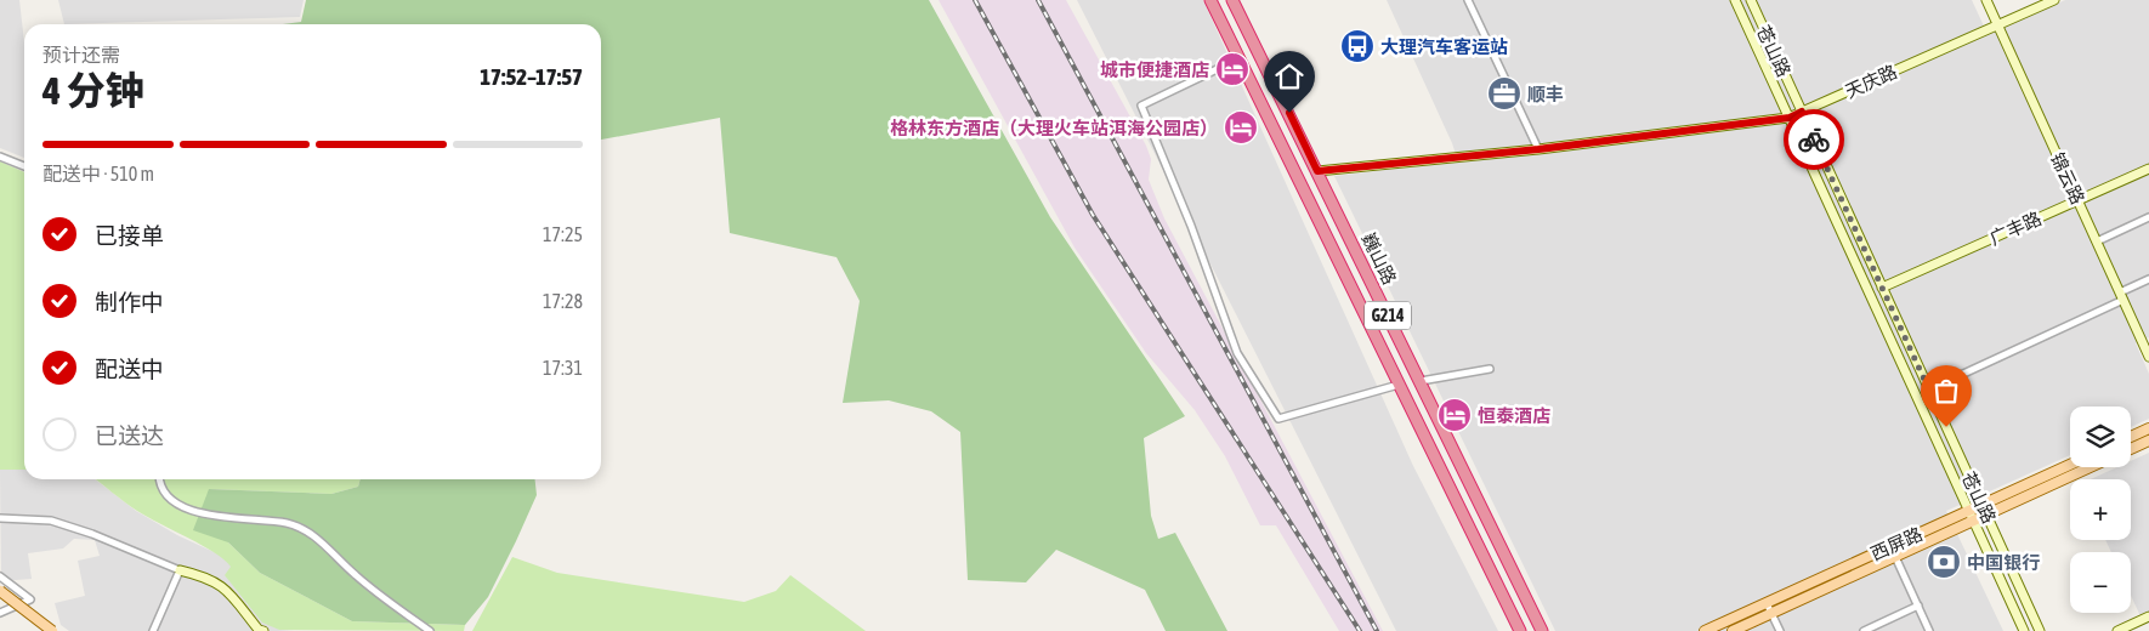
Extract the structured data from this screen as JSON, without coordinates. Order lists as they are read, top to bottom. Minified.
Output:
{"streets":{"highway":["巍山路","G214"],"main road":["西屏路"],"street":["苍山路","天庆路","锦云路","广丰路"]},"crossings":[["苍山路","天庆路"],["苍山路","广丰路"],["苍山路","西屏路"],["天庆路","锦云路"],["天庆路","巍山路"],["锦云路","广丰路"]],"places":{"bus stop":["大理汽车客运站"],"hotel":["城市便捷酒店","格林东方酒店（大理火车站洱海公园店）","恒泰酒店"],"office":["顺丰"],"bank":["中国银行"]},"page":{"heading":["4 分钟","预计还需","17:52–17:57"],"bar":"配送中 · 510 m","list":[["已接单","17:25"],["制作中","17:28"],["配送中","17:31"],"已送达"],"map_buttons":["+","−"]}}
